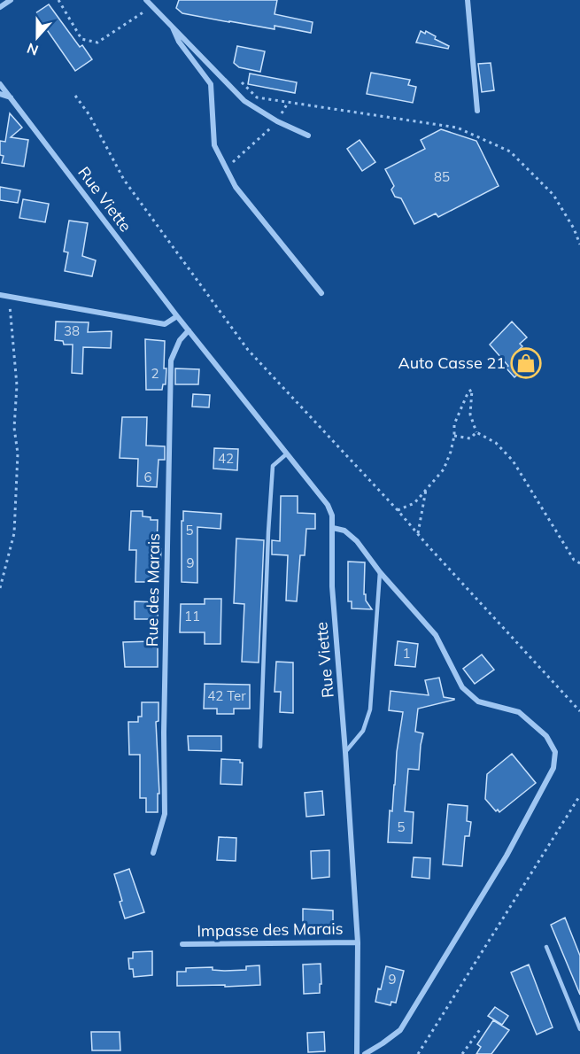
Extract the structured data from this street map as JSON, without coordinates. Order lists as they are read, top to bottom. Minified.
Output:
{"streets":{"street":["Rue Viette","Rue des Marais","Impasse des Marais"]},"crossings":[["Rue Viette","Rue des Marais"],["Rue Viette","Impasse des Marais"]],"places":{"shop":["Auto Casse 21"]},"house_numbers":["85","38","2","42","6","5","9","11","1","42 Ter","5","9"],"north":"bottom"}
